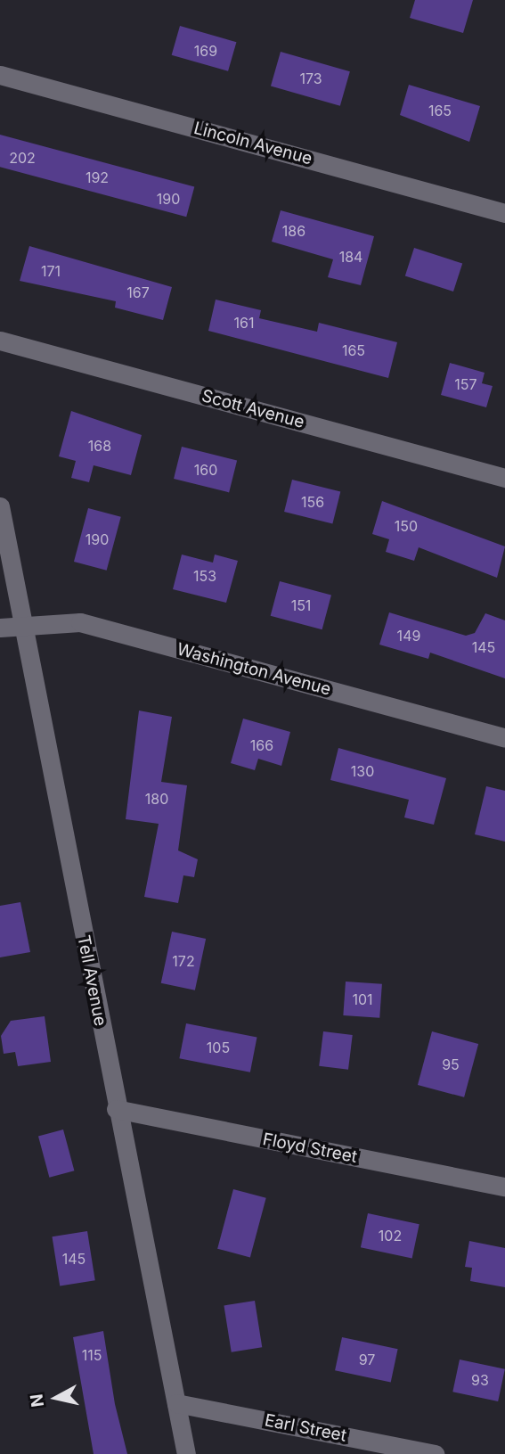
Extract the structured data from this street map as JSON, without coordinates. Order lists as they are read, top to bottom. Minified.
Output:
{"streets":{"street":["Lincoln Avenue","Scott Avenue","Washington Avenue","Tell Avenue","Floyd Street","Earl Street"]},"crossings":[["Washington Avenue","Tell Avenue"],["Tell Avenue","Floyd Street"],["Tell Avenue","Earl Street"]],"house_numbers":["169","173","165","202","192","190","186","184","171","167","161","165","157","168","160","156","150","190","153","151","149","145","166","130","180","172","101","105","95","102","145","115","97","93"],"north":"left"}
